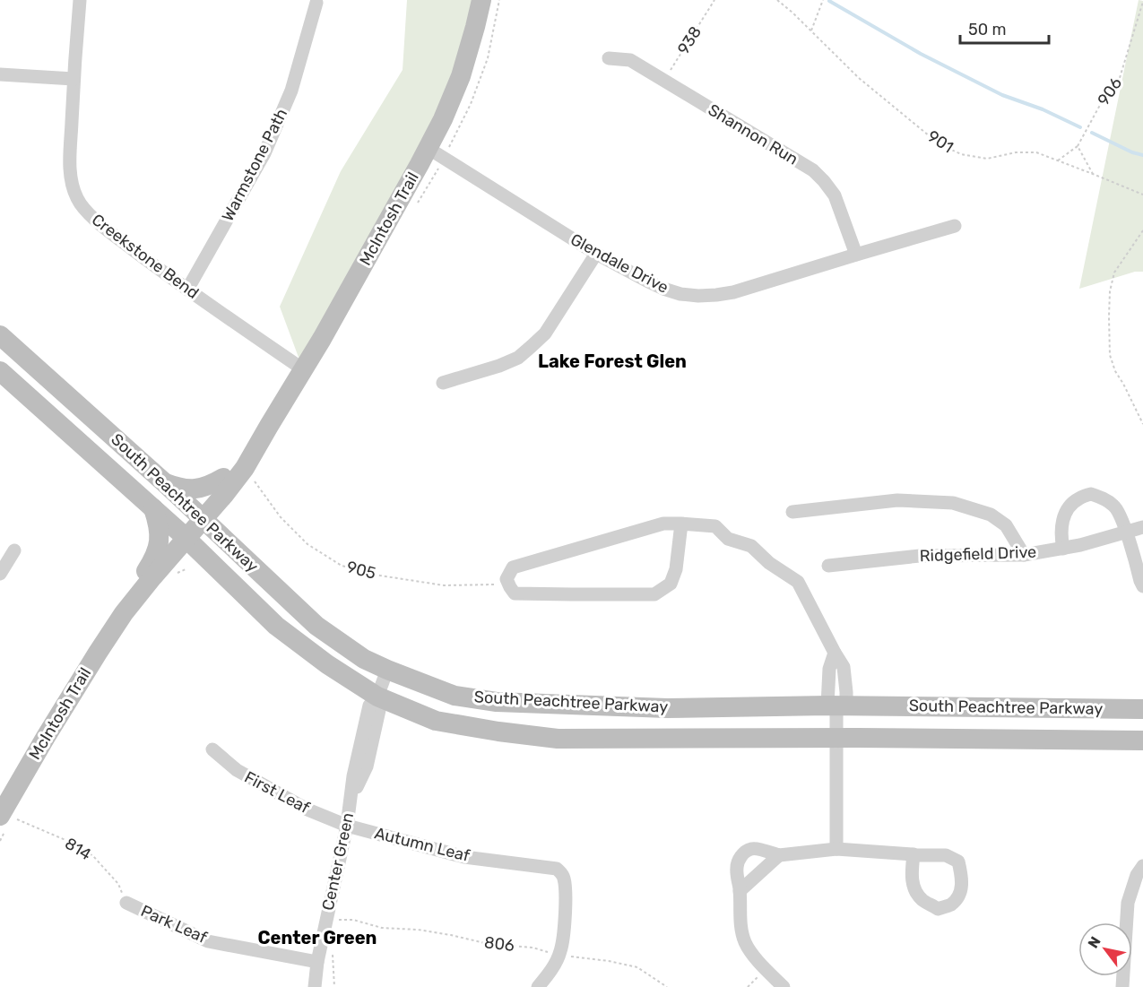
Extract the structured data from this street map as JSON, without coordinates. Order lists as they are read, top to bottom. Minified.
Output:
{"streets":{"main road":["McIntosh Trail","South Peachtree Parkway"],"street":["Shannon Run","Warmstone Path","Creekstone Bend","Glendale Drive","Ridgefield Drive","First Leaf","Autumn Leaf","Center Green","Park Leaf"],"path":["938","906","901","905","814","806"]},"crossings":[["938","Shannon Run"],["906","901"],["Shannon Run","Glendale Drive"],["Warmstone Path","Creekstone Bend"],["McIntosh Trail","Creekstone Bend"],["McIntosh Trail","Glendale Drive"],["McIntosh Trail","South Peachtree Parkway"],["McIntosh Trail","814"],["South Peachtree Parkway","Center Green"],["First Leaf","Autumn Leaf"],["First Leaf","Center Green"],["Autumn Leaf","Center Green"],["Autumn Leaf","806"],["814","Park Leaf"],["Center Green","Park Leaf"],["Center Green","806"]],"districts":["Lake Forest Glen","Center Green"],"scale_bar":"50 m","north":"top left"}
